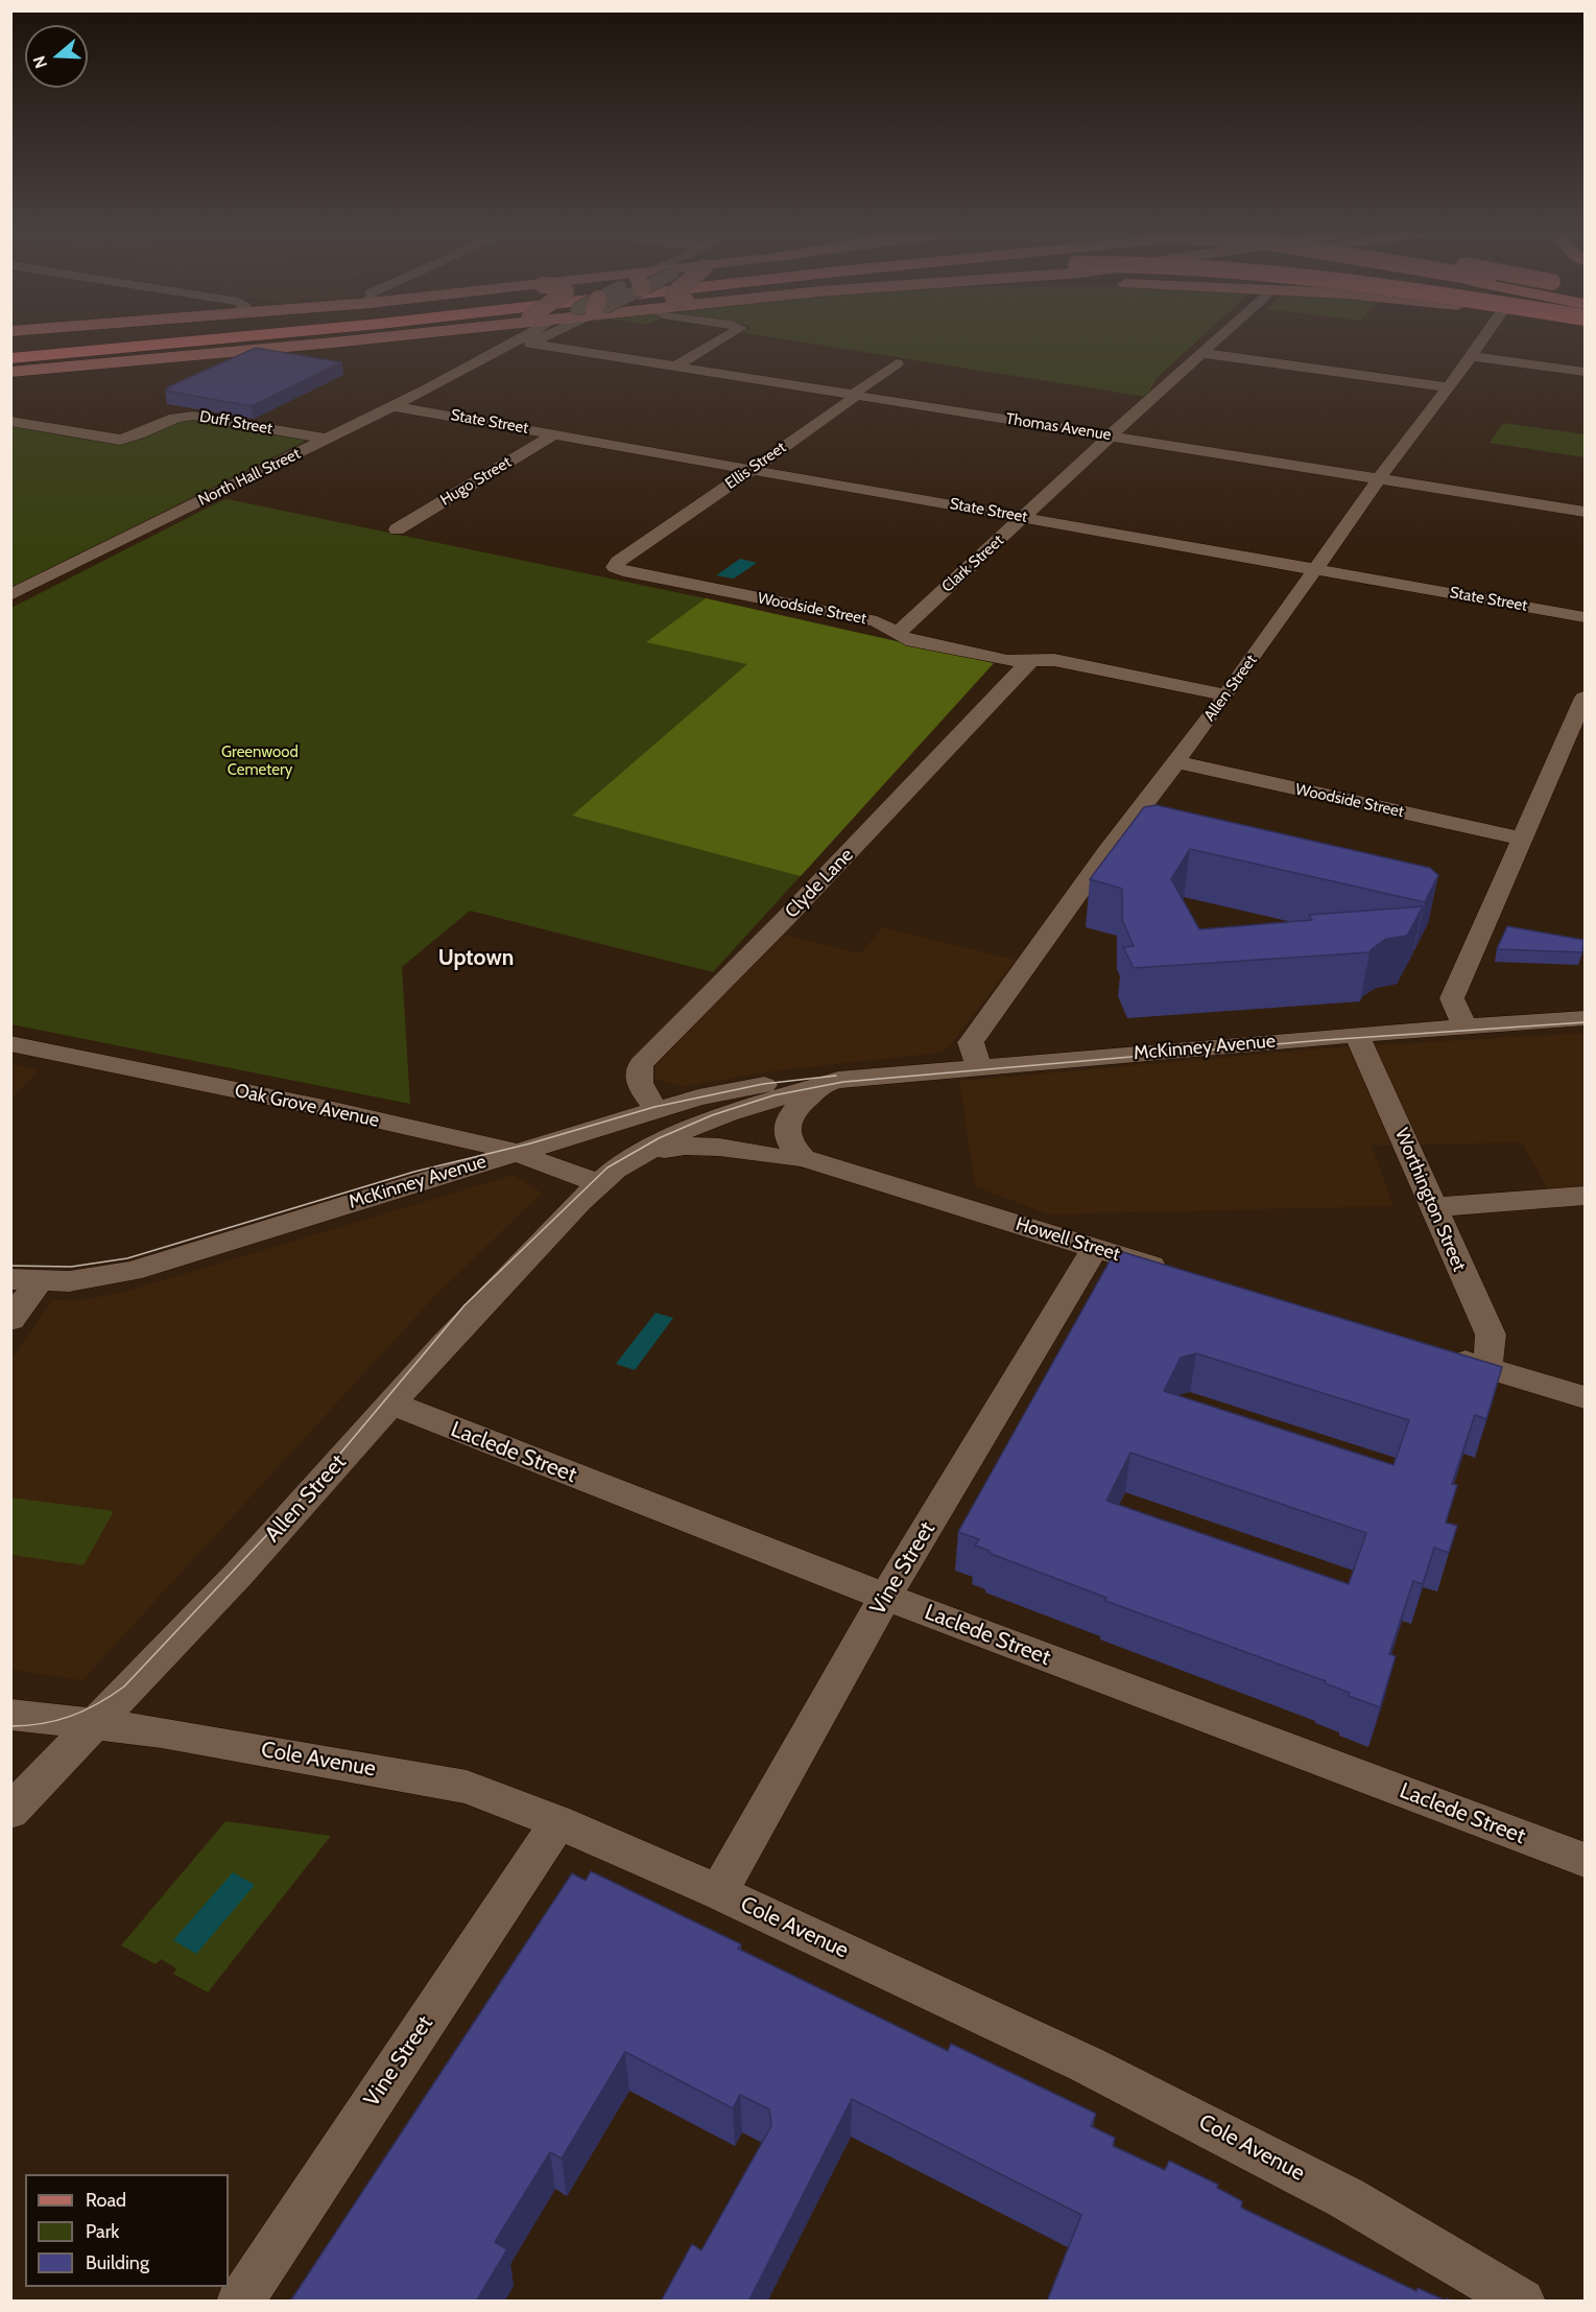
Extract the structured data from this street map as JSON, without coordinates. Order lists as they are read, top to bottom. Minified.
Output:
{"streets":{"street":["State Street","Duff Street","Thomas Avenue","Ellis Street","North Hall Street","Hugo Street","Clark Street","Woodside Street","Allen Street","Clyde Lane","McKinney Avenue","Oak Grove Avenue","Worthington Street","Howell Street","Laclede Street","Vine Street","Cole Avenue"]},"crossings":[["State Street","Ellis Street"],["State Street","North Hall Street"],["State Street","Hugo Street"],["State Street","Clark Street"],["State Street","Allen Street"],["Duff Street","North Hall Street"],["Thomas Avenue","Ellis Street"],["Thomas Avenue","North Hall Street"],["Thomas Avenue","Clark Street"],["Thomas Avenue","Allen Street"],["Ellis Street","Woodside Street"],["Clark Street","Woodside Street"],["Woodside Street","Allen Street"],["Woodside Street","Clyde Lane"],["Allen Street","McKinney Avenue"],["Allen Street","Oak Grove Avenue"],["Allen Street","Laclede Street"],["Allen Street","Cole Avenue"],["Clyde Lane","McKinney Avenue"],["McKinney Avenue","Oak Grove Avenue"],["McKinney Avenue","Worthington Street"],["McKinney Avenue","Howell Street"],["Howell Street","Vine Street"],["Laclede Street","Vine Street"],["Vine Street","Cole Avenue"]],"districts":["Uptown"],"parks":["Greenwood Cemetery"],"legend":["Road","Park","Building"],"north":"left"}
